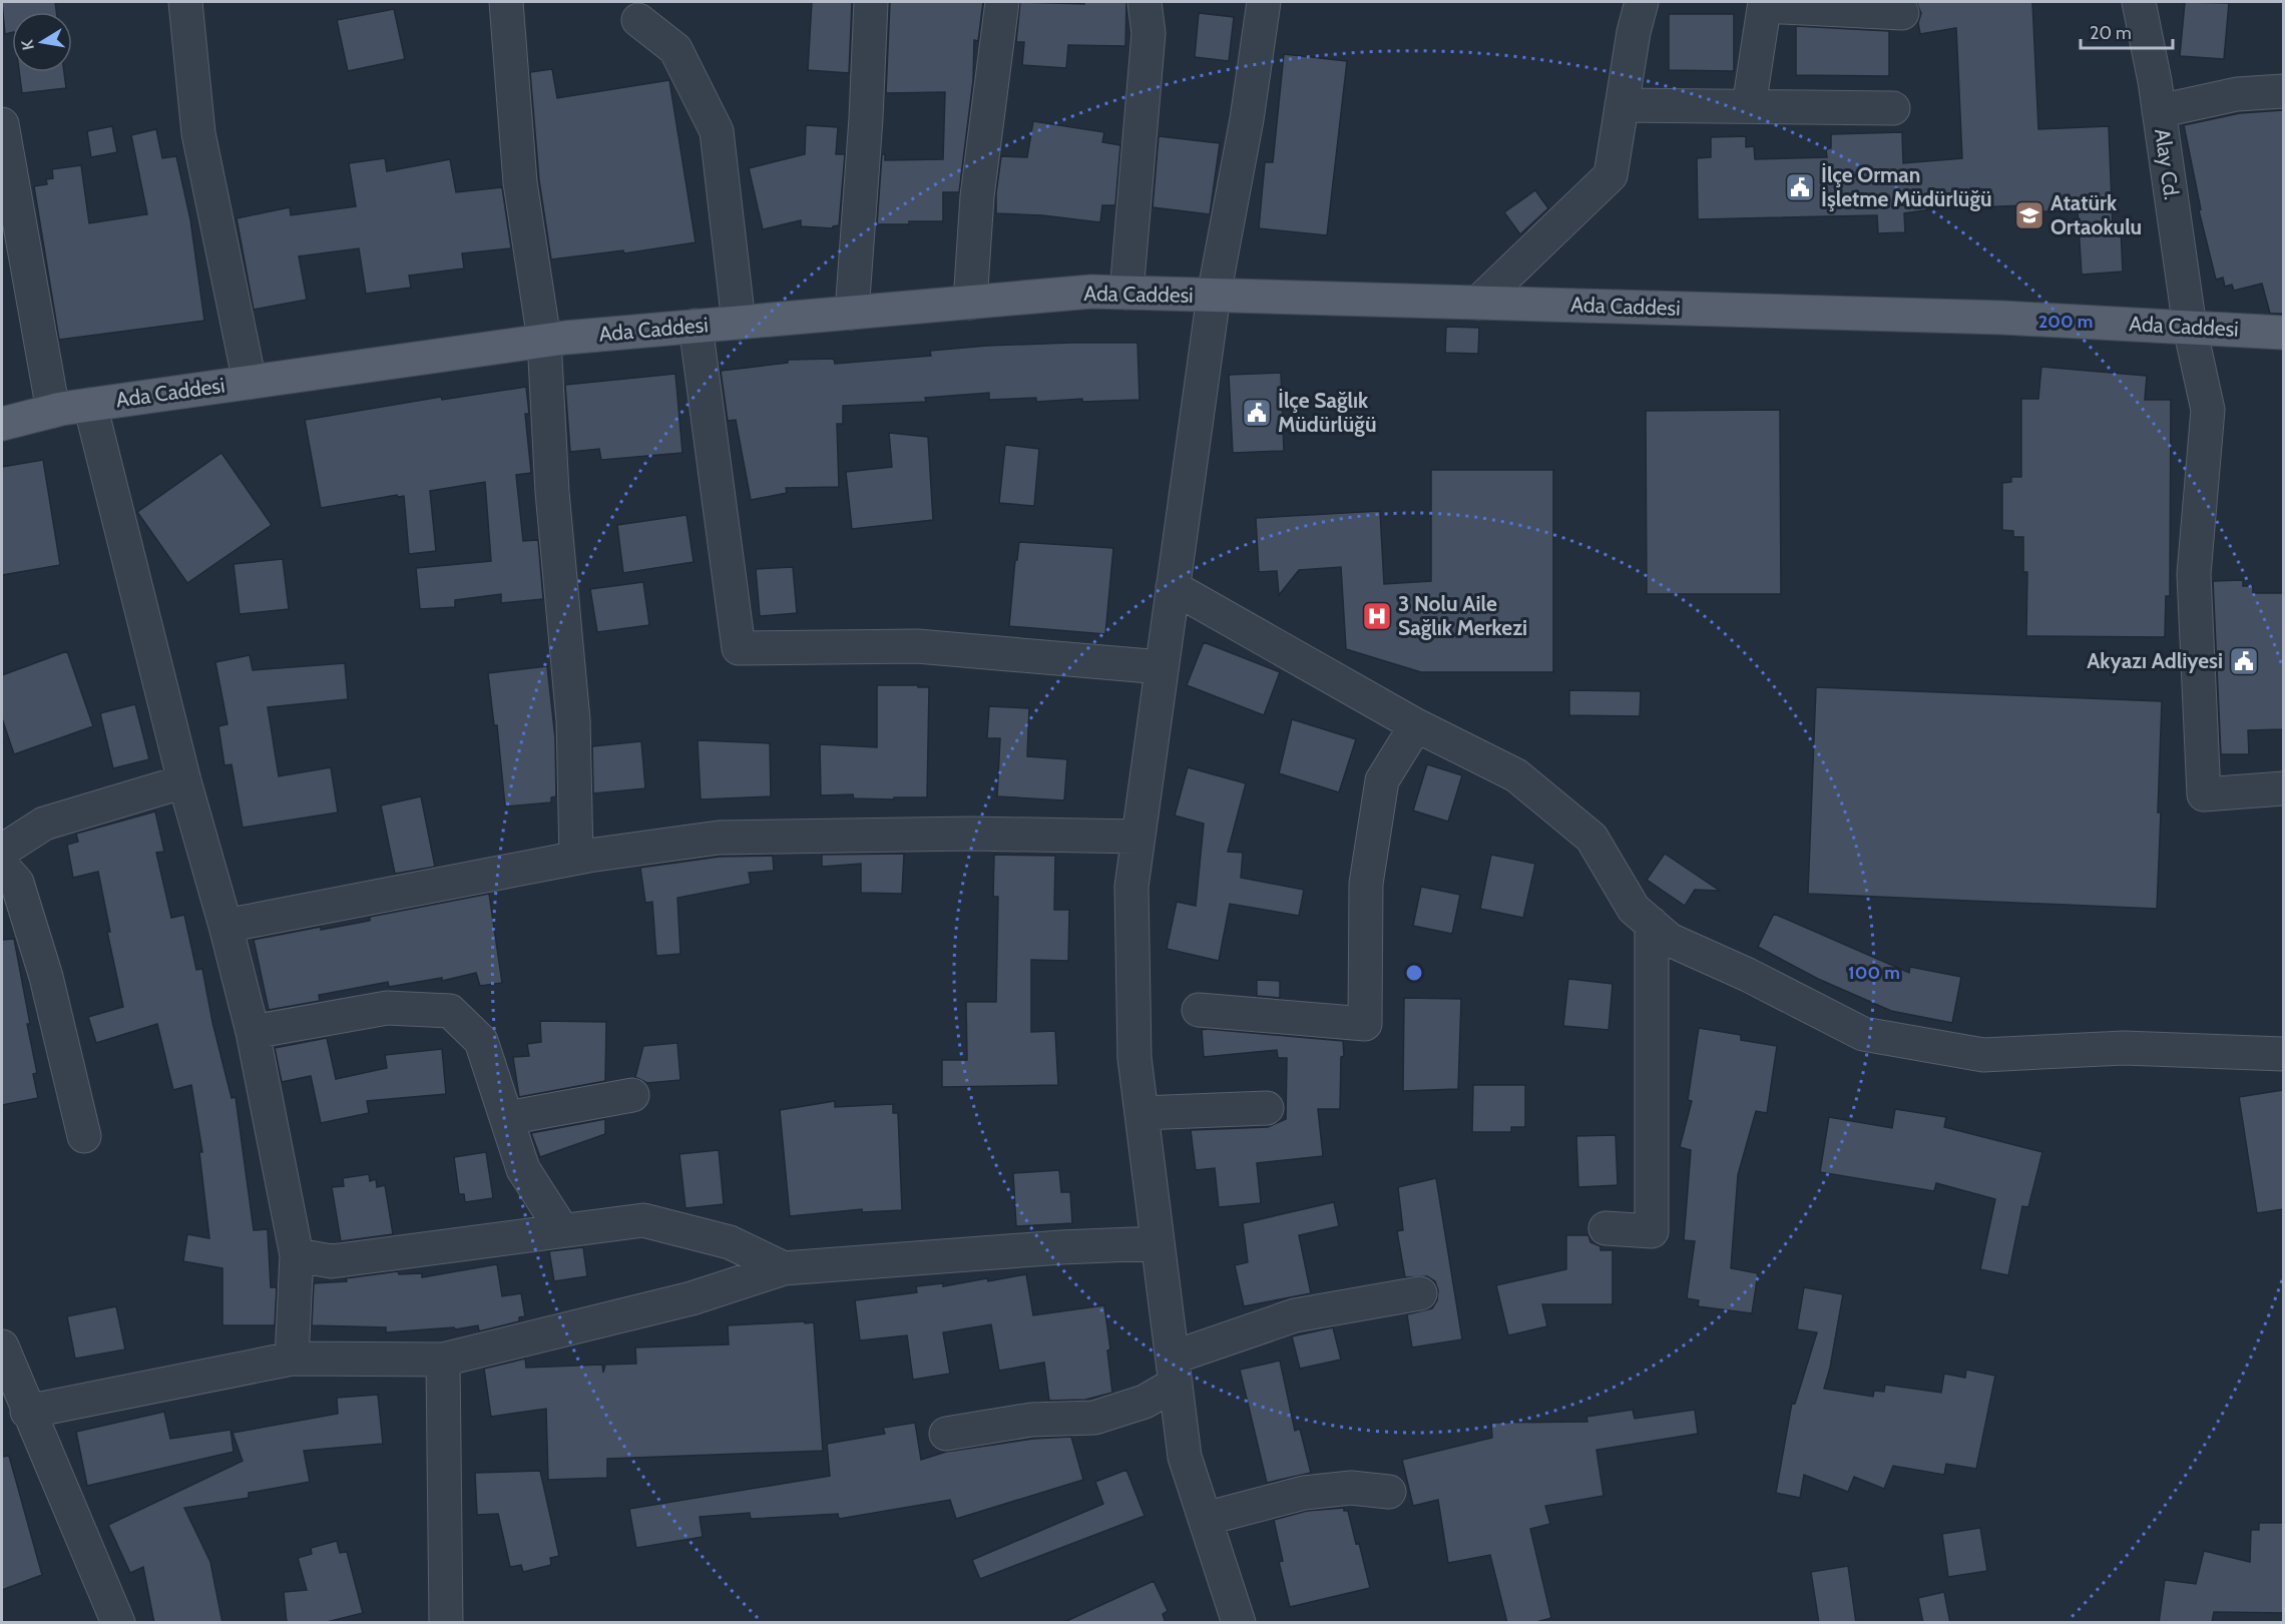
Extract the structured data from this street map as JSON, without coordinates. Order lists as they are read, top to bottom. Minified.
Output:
{"streets":{"main road":["Ada Caddesi"],"street":["Alay Cd."]},"crossings":[["Alay Cd.","Ada Caddesi"]],"places":{"public building":["İlçe Orman İşletme Müdürlüğü","İlçe Sağlık Müdürlüğü","Akyazı Adliyesi"],"school or university":["Atatürk Ortaokulu"],"hospital":["3 Nolu Aile Sağlık Merkezi"]},"scale_bar":"20 m","north":"left","rings":["200 m","100 m"]}
